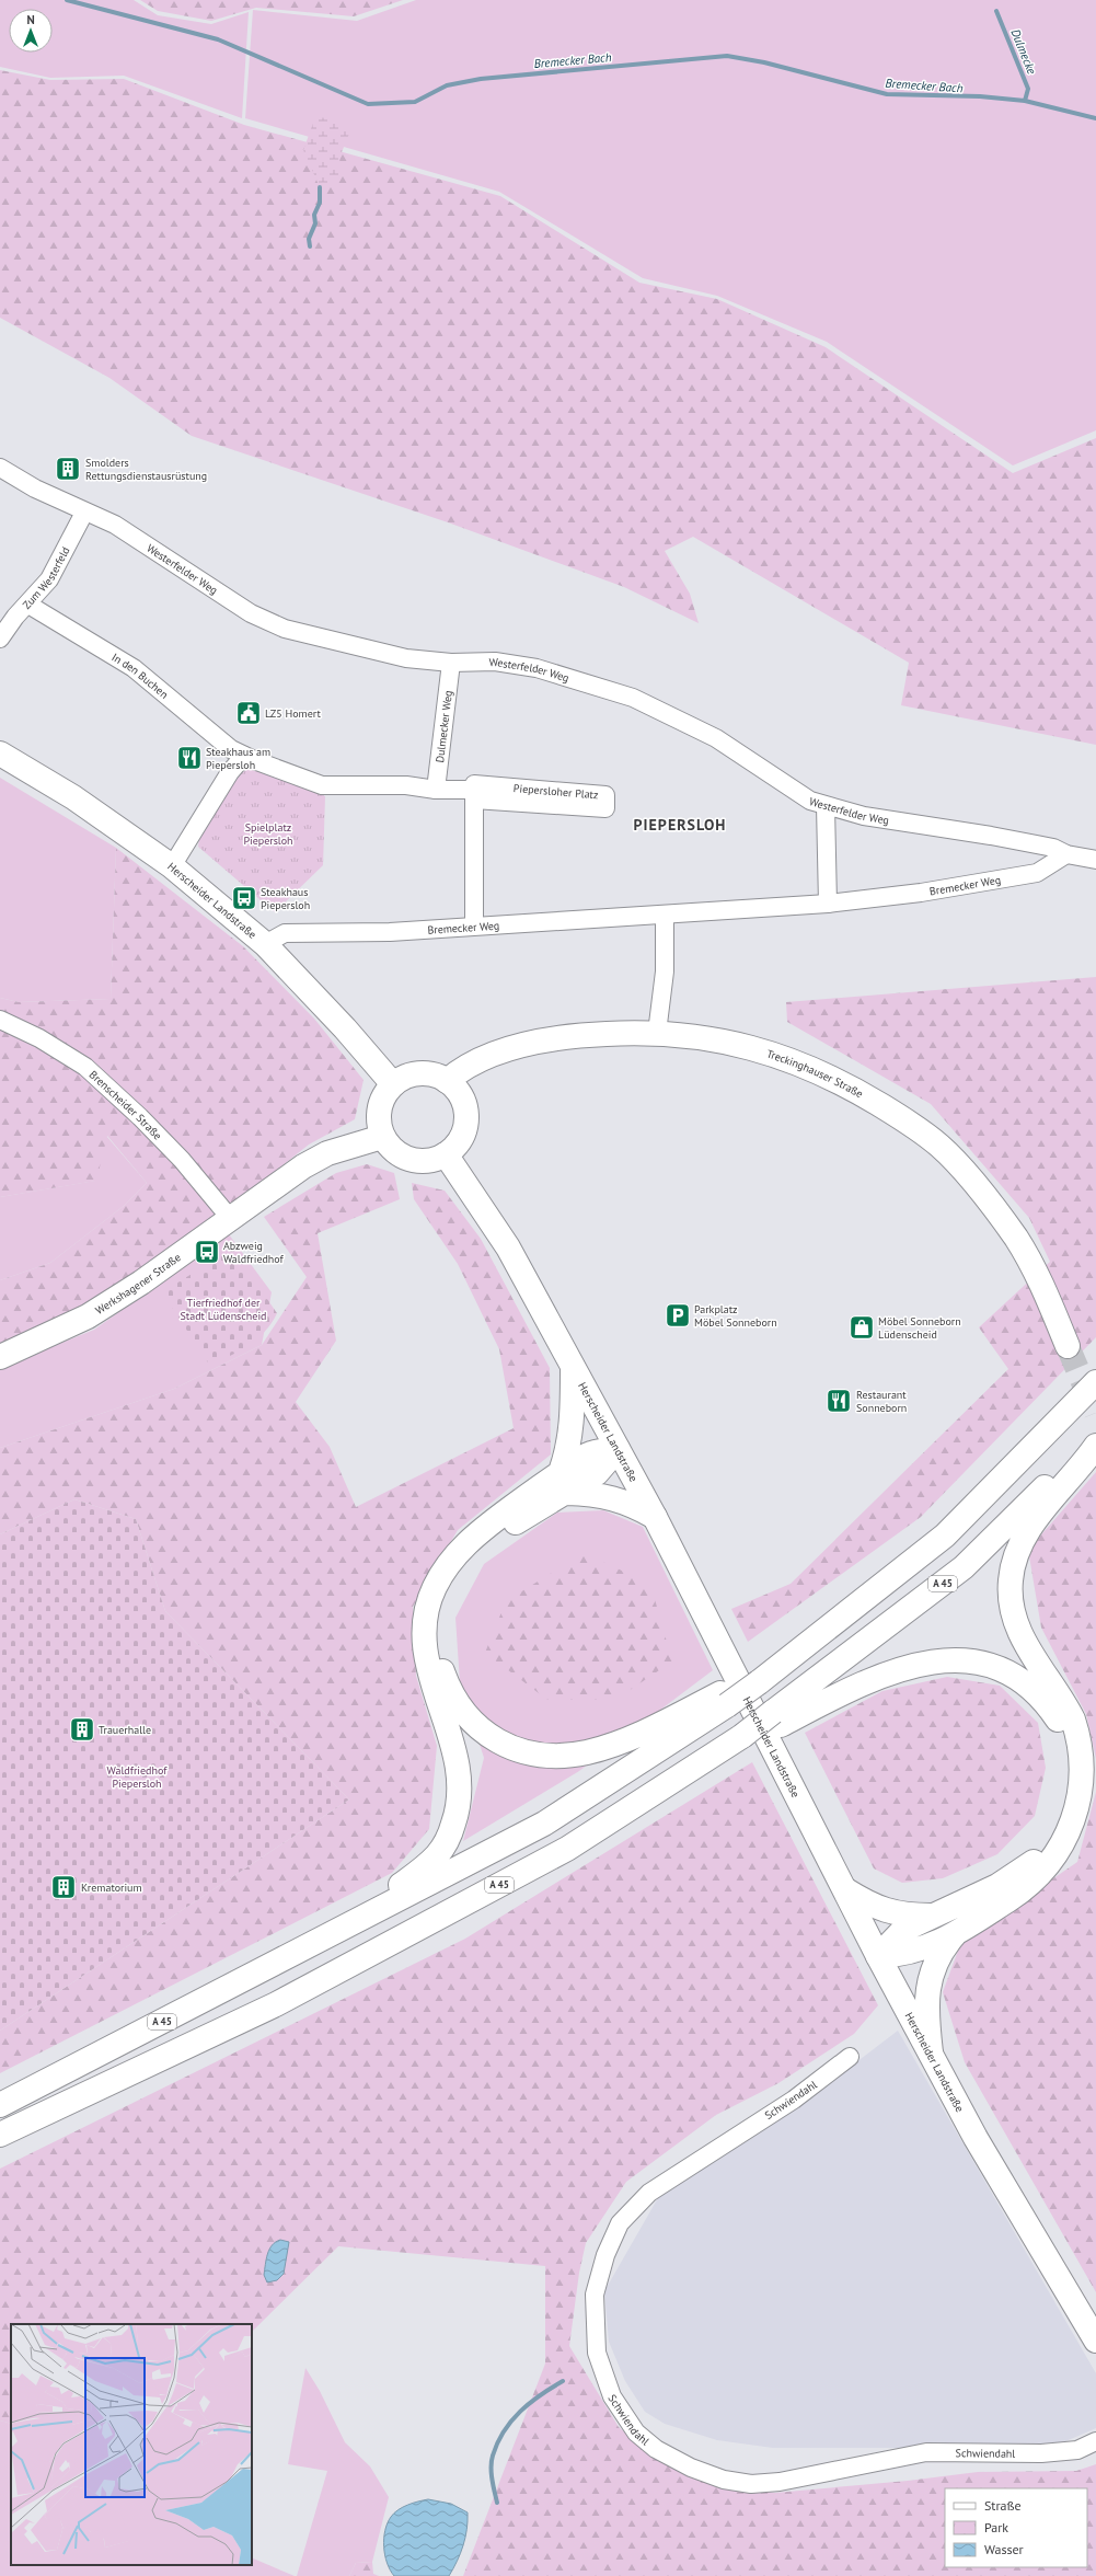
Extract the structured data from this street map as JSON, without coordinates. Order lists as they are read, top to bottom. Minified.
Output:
{"streets":{"main road":["Herscheider Landstraße","Treckinghauser Straße","Werkshagener Straße","A 45"],"street":["Westerfelder Weg","Zum Westerfeld","In den Buchen","Dulmecker Weg","Piepersloher Platz","Bremecker Weg","Brenscheider Straße","Schwiendahl"]},"crossings":[["Westerfelder Weg","Zum Westerfeld"],["Westerfelder Weg","Dulmecker Weg"],["Westerfelder Weg","Bremecker Weg"],["Zum Westerfeld","In den Buchen"],["In den Buchen","Piepersloher Platz"],["Dulmecker Weg","Piepersloher Platz"],["Bremecker Weg","Herscheider Landstraße"],["Herscheider Landstraße","Treckinghauser Straße"],["Herscheider Landstraße","Werkshagener Straße"],["Treckinghauser Straße","Werkshagener Straße"],["Brenscheider Straße","Werkshagener Straße"]],"districts":["PIEPERSLOH"],"water":["Dulmecke","Bremecker Bach"],"parks":["Spielplatz Piepersloh","Tierfriedhof der Stadt Lüdenscheid","Waldfriedhof Piepersloh"],"places":{"building":["Smolders Rettungsdienstausrüstung","Trauerhalle","Krematorium"],"public building":["LZ5 Homert"],"restaurant":["Steakhaus am Piepersloh","Restaurant Sonneborn"],"bus stop":["Steakhaus Piepersloh","Abzweig Waldfriedhof"],"parking":["Parkplatz Möbel Sonneborn"],"shop":["Möbel Sonneborn Lüdenscheid"]},"legend":["Straße","Park","Wasser"],"north":"top"}
